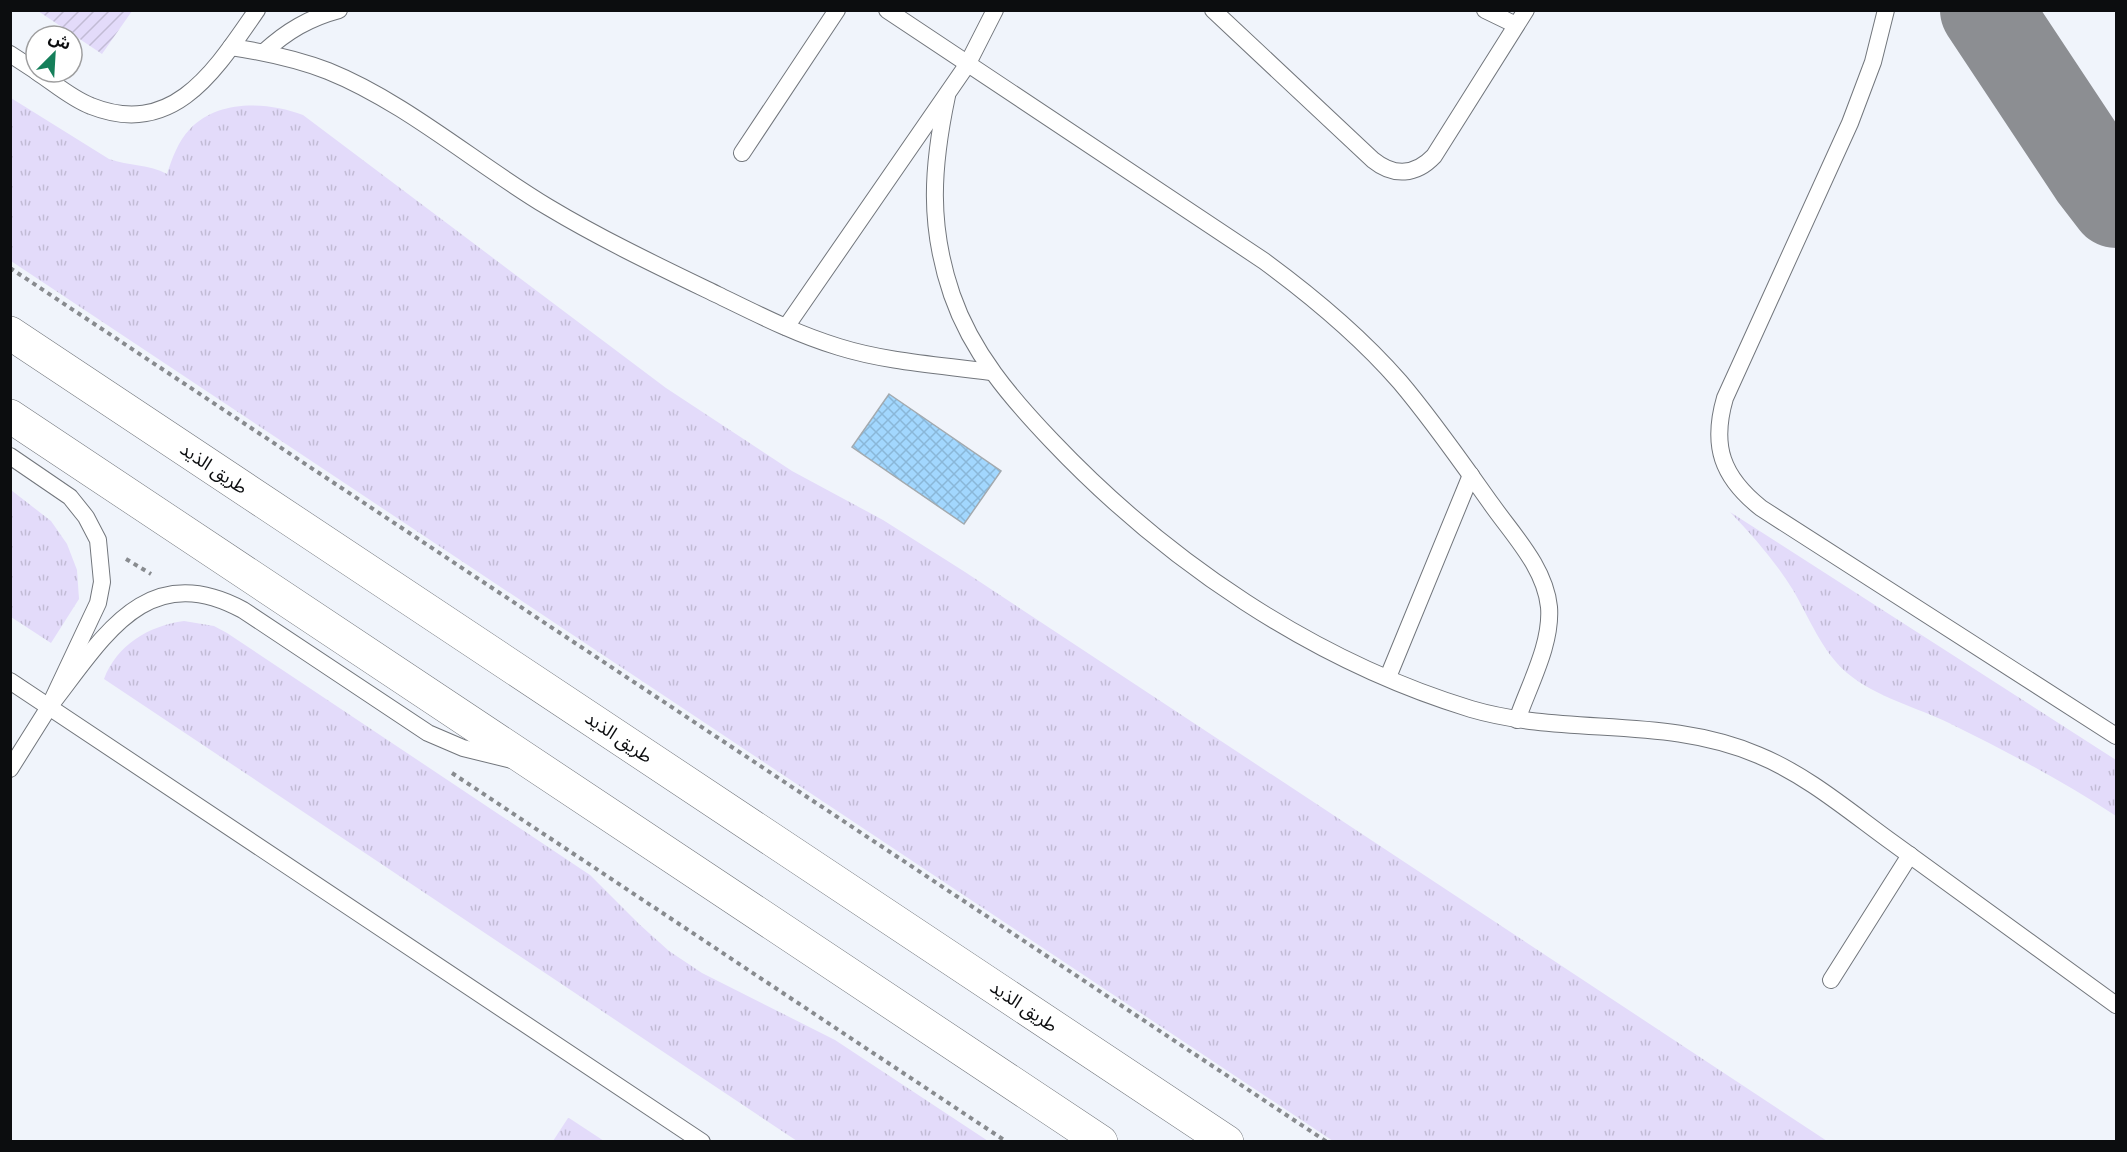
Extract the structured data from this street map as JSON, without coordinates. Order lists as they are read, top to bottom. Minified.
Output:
{"streets":{"highway":["طريق الذيد"]},"north":"top right"}
